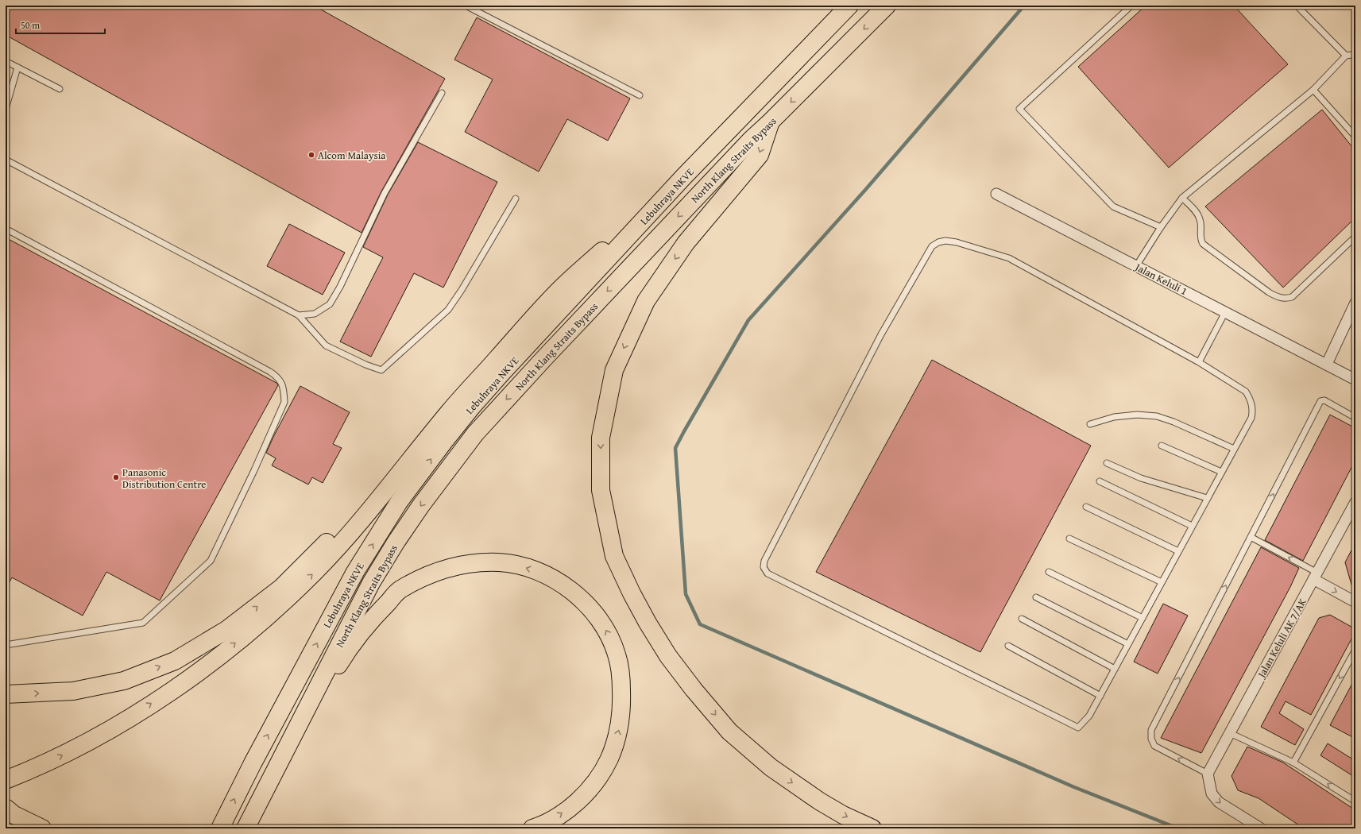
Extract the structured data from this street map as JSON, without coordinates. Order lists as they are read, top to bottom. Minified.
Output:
{"streets":{"highway":["North Klang Straits Bypass","Lebuhraya NKVE"],"street":["Jalan Keluli 1","Jalan Keluli AK 7/AK"]},"places":["Alcom Malaysia","Panasonic Distribution Centre"],"scale_bar":"50 m"}
